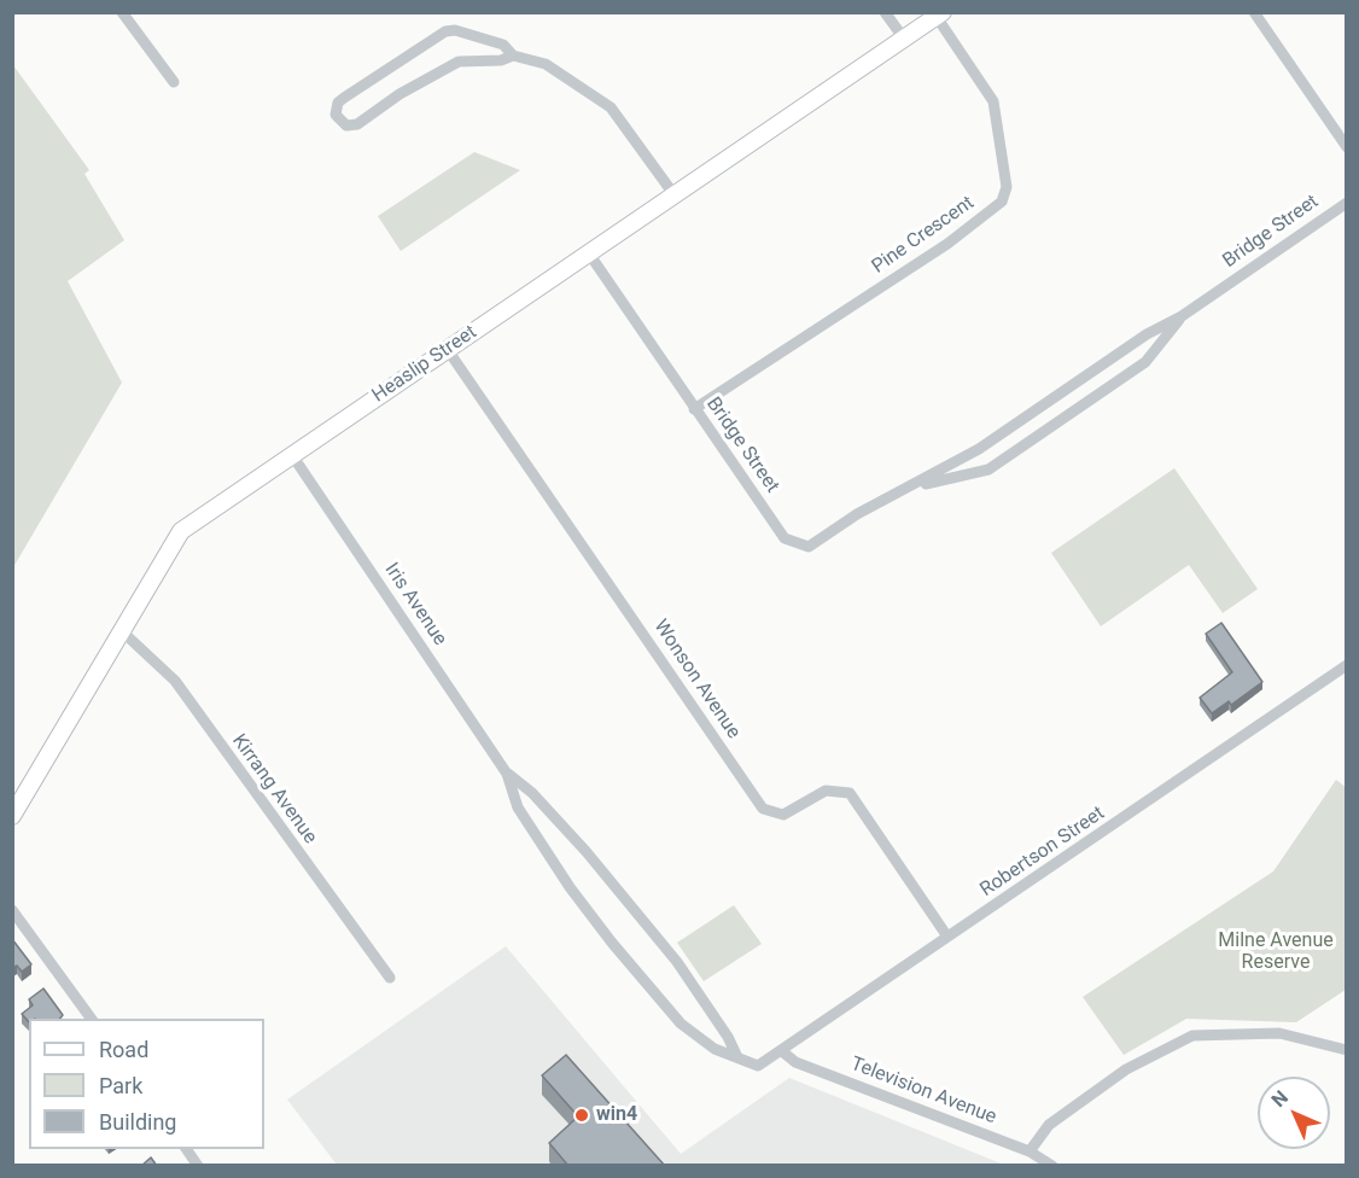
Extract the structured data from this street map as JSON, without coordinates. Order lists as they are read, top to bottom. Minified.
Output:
{"streets":{"street":["Bridge Street","Pine Crescent","Heaslip Street","Iris Avenue","Wonson Avenue","Kirrang Avenue","Robertson Street","Television Avenue"]},"crossings":[["Bridge Street","Pine Crescent"],["Bridge Street","Heaslip Street"],["Pine Crescent","Heaslip Street"],["Heaslip Street","Iris Avenue"],["Heaslip Street","Wonson Avenue"],["Heaslip Street","Kirrang Avenue"],["Iris Avenue","Robertson Street"],["Wonson Avenue","Robertson Street"],["Robertson Street","Television Avenue"]],"parks":["Milne Avenue Reserve"],"places":["win4"],"legend":["Road","Park","Building"],"north":"top left"}
